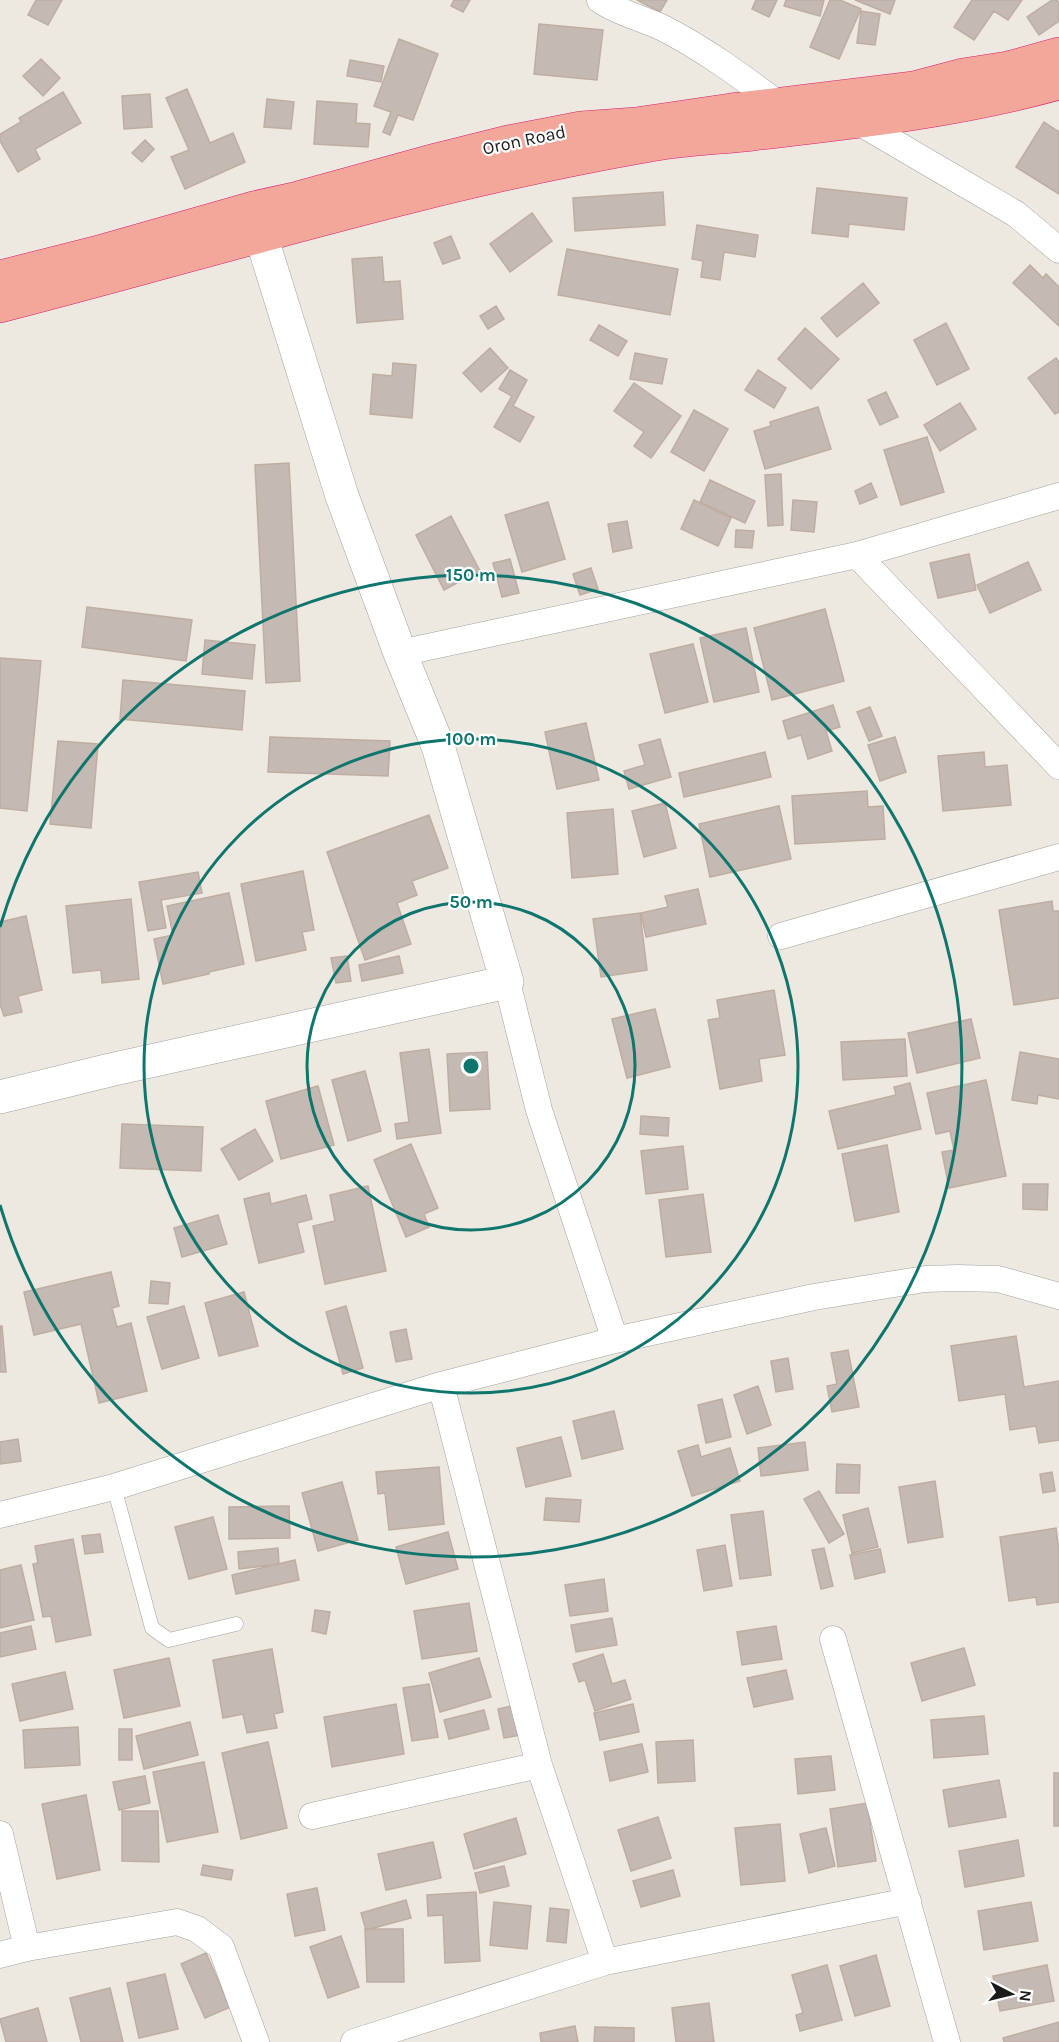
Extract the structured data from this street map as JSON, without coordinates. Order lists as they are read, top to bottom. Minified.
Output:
{"streets":{"highway":["Oron Road"]},"north":"right","rings":["150 m","100 m","50 m"]}
